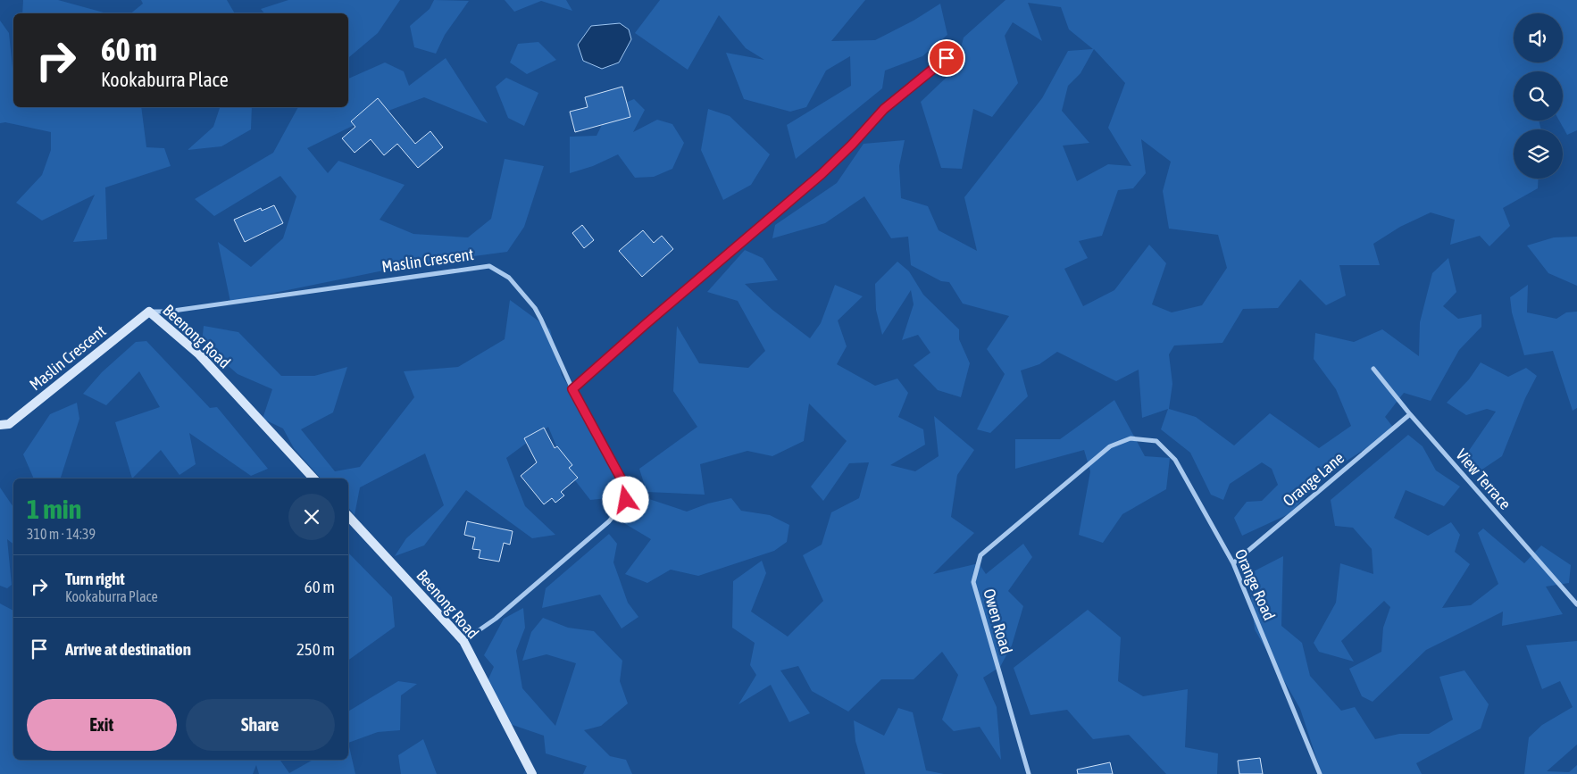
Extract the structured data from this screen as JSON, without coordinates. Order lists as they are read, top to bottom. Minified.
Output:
{"streets":{"street":["Maslin Crescent","Beenong Road","Orange Lane","View Terrace","Orange Road","Owen Road"]},"crossings":[["Maslin Crescent","Beenong Road"],["Orange Lane","View Terrace"],["Orange Lane","Orange Road"],["Orange Road","Owen Road"]],"page":{"turn":["60 m","Kookaburra Place"],"heading":["1 min","310 m · 14:39"],"list":[{"name":"Turn right","note":"Kookaburra Place","value":"60 m"},{"name":"Arrive at destination","value":"250 m"}],"buttons":["Exit","Share"]}}
